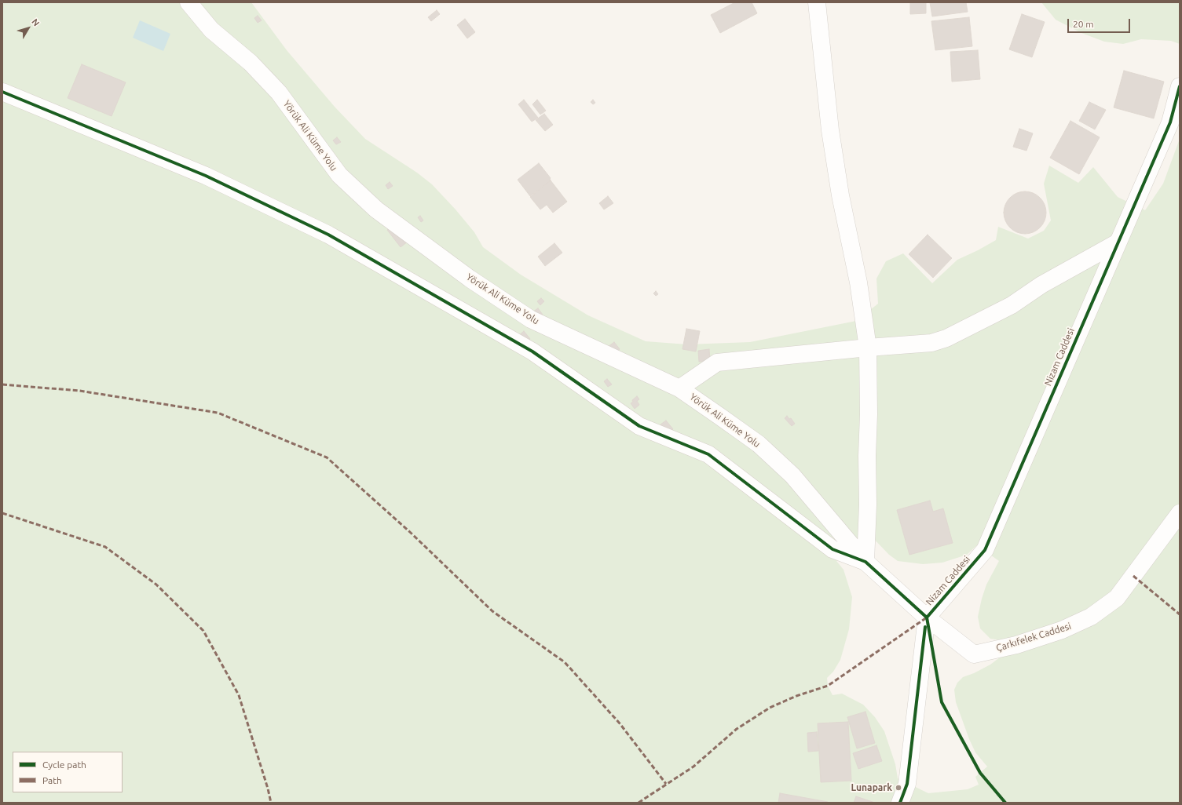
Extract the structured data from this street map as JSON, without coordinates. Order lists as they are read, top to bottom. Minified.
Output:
{"streets":{"street":["Yörük Ali Küme Yolu","Nizam Caddesi","Çarkıfelek Caddesi"]},"crossings":[["Nizam Caddesi","Çarkıfelek Caddesi"]],"places":["Lunapark"],"legend":["Cycle path","Path"],"scale_bar":"20 m","north":"top right"}
